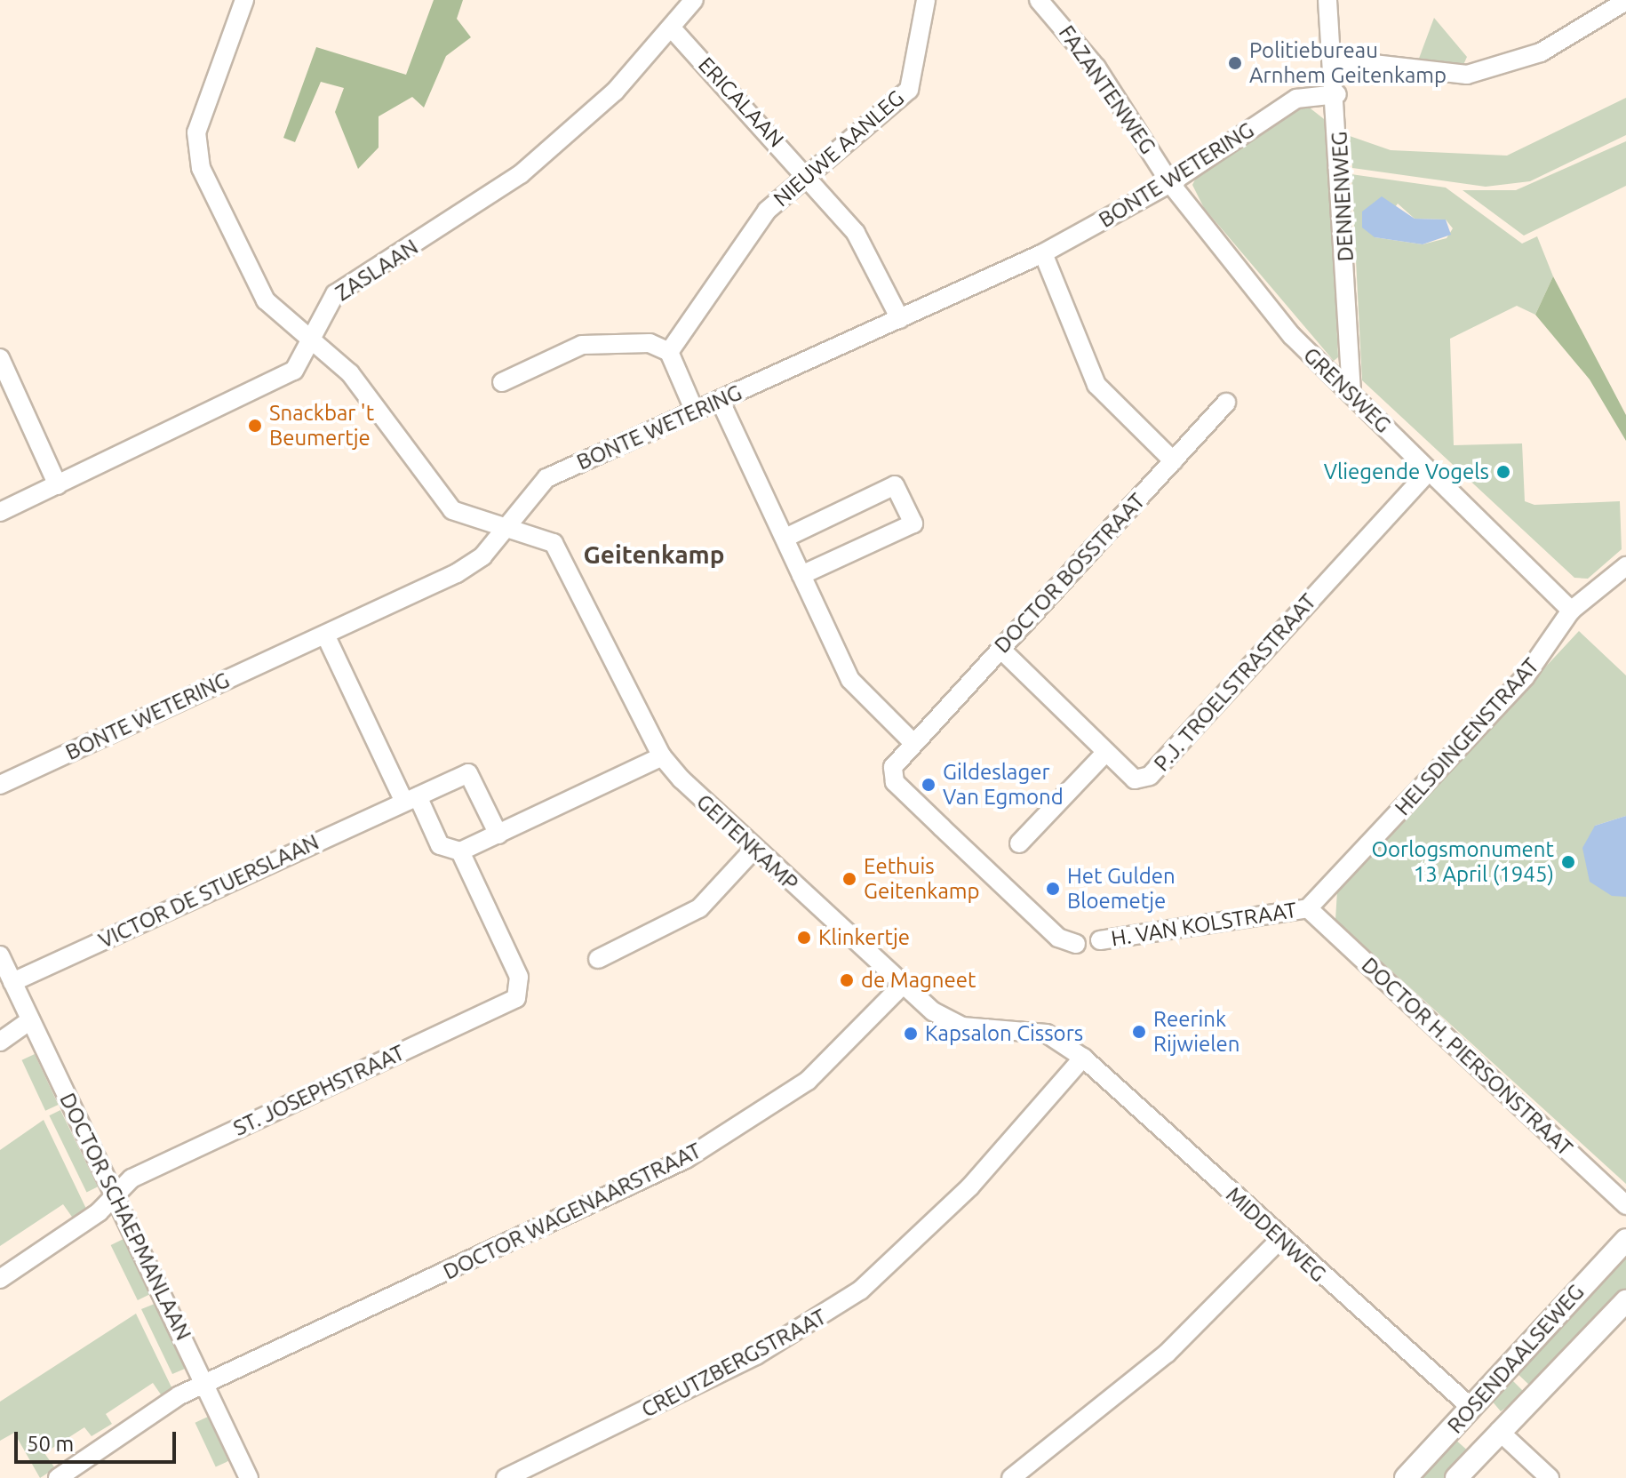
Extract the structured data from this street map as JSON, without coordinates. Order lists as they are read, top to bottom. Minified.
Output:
{"streets":{"street":["FAZANTENWEG","ERICALAAN","NIEUWE AANLEG","BONTE WETERING","DENNENWEG","ZASLAAN","GRENSWEG","DOCTOR BOSSTRAAT","P.J. TROELSTRASTRAAT","HELSDINGENSTRAAT","GEITENKAMP","VICTOR DE STUERSLAAN","H. VAN KOLSTRAAT","DOCTOR H. PIERSONSTRAAT","ST. JOSEPHSTRAAT","DOCTOR WAGENAARSTRAAT","DOCTOR SCHAEPMANLAAN","MIDDENWEG","ROSENDAALSEWEG","CREUTZBERGSTRAAT"]},"crossings":[["FAZANTENWEG","BONTE WETERING"],["FAZANTENWEG","GRENSWEG"],["ERICALAAN","NIEUWE AANLEG"],["ERICALAAN","BONTE WETERING"],["ERICALAAN","ZASLAAN"],["BONTE WETERING","DENNENWEG"],["BONTE WETERING","GRENSWEG"],["BONTE WETERING","GEITENKAMP"],["DENNENWEG","GRENSWEG"],["ZASLAAN","GEITENKAMP"],["GRENSWEG","P.J. TROELSTRASTRAAT"],["GRENSWEG","HELSDINGENSTRAAT"],["DOCTOR BOSSTRAAT","P.J. TROELSTRASTRAAT"],["HELSDINGENSTRAAT","H. VAN KOLSTRAAT"],["HELSDINGENSTRAAT","DOCTOR H. PIERSONSTRAAT"],["GEITENKAMP","DOCTOR WAGENAARSTRAAT"],["GEITENKAMP","MIDDENWEG"],["GEITENKAMP","CREUTZBERGSTRAAT"],["VICTOR DE STUERSLAAN","DOCTOR SCHAEPMANLAAN"],["H. VAN KOLSTRAAT","DOCTOR H. PIERSONSTRAAT"],["ST. JOSEPHSTRAAT","DOCTOR SCHAEPMANLAAN"],["DOCTOR WAGENAARSTRAAT","DOCTOR SCHAEPMANLAAN"],["MIDDENWEG","ROSENDAALSEWEG"],["MIDDENWEG","CREUTZBERGSTRAAT"]],"districts":["Geitenkamp"],"places":["Politiebureau Arnhem Geitenkamp","Snackbar 't Beumertje","Vliegende Vogels","Gildeslager Van Egmond","Oorlogsmonument 13 April (1945)","Eethuis Geitenkamp","Het Gulden Bloemetje","Klinkertje","de Magneet","Reerink Rijwielen","Kapsalon Cissors"],"scale_bar":"50 m"}
